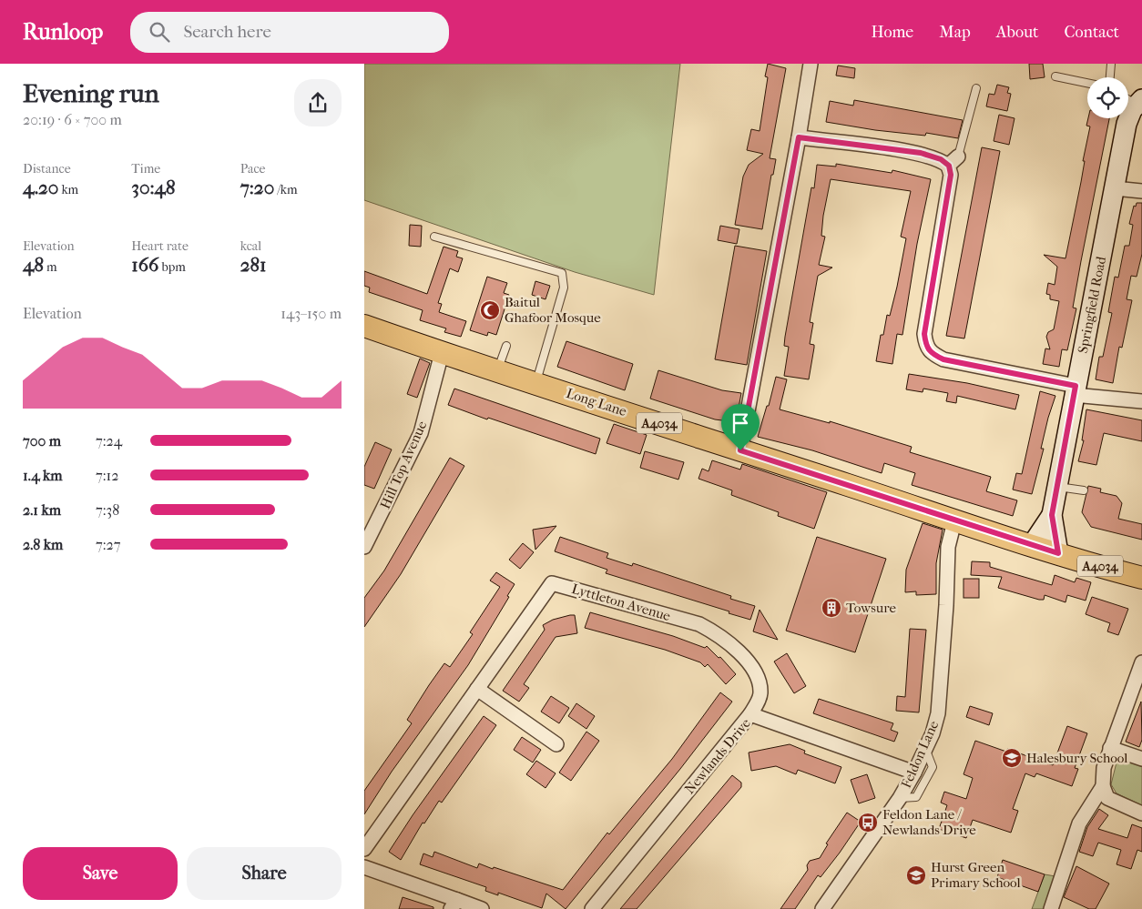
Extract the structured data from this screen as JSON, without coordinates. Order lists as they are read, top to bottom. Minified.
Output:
{"streets":{"main road":["Long Lane","A4034"],"street":["Springfield Road","Hill Top Avenue","Lyttleton Avenue","Feldon Lane","Newlands Drive"]},"crossings":[["Springfield Road","Long Lane"],["Long Lane","Hill Top Avenue"],["Long Lane","Feldon Lane"],["Lyttleton Avenue","Newlands Drive"],["Feldon Lane","Newlands Drive"]],"places":{"mosque":["Baitul Ghafoor Mosque"],"building":["Towsure"],"school or university":["Halesbury School","Hurst Green Primary School"],"bus stop":["Feldon Lane / Newlands Drive"]},"page":{"header":"Runloop","search":"Search here","nav":["Home","Map","About","Contact"],"heading":["Evening run","20:19 · 6 × 700 m"],"stats":[["Distance","4.20 km"],["Time","30:48"],["Pace","7:20 /km"],["Elevation","48 m"],["Heart rate","166 bpm"],["kcal","281"]],"chart":["Elevation","143–150 m"],"list":[{"name":"700 m","note":"7:24"},{"name":"1.4 km","note":"7:12"},{"name":"2.1 km","note":"7:38"},{"name":"2.8 km","note":"7:27"}],"buttons":["Save","Share"]}}
